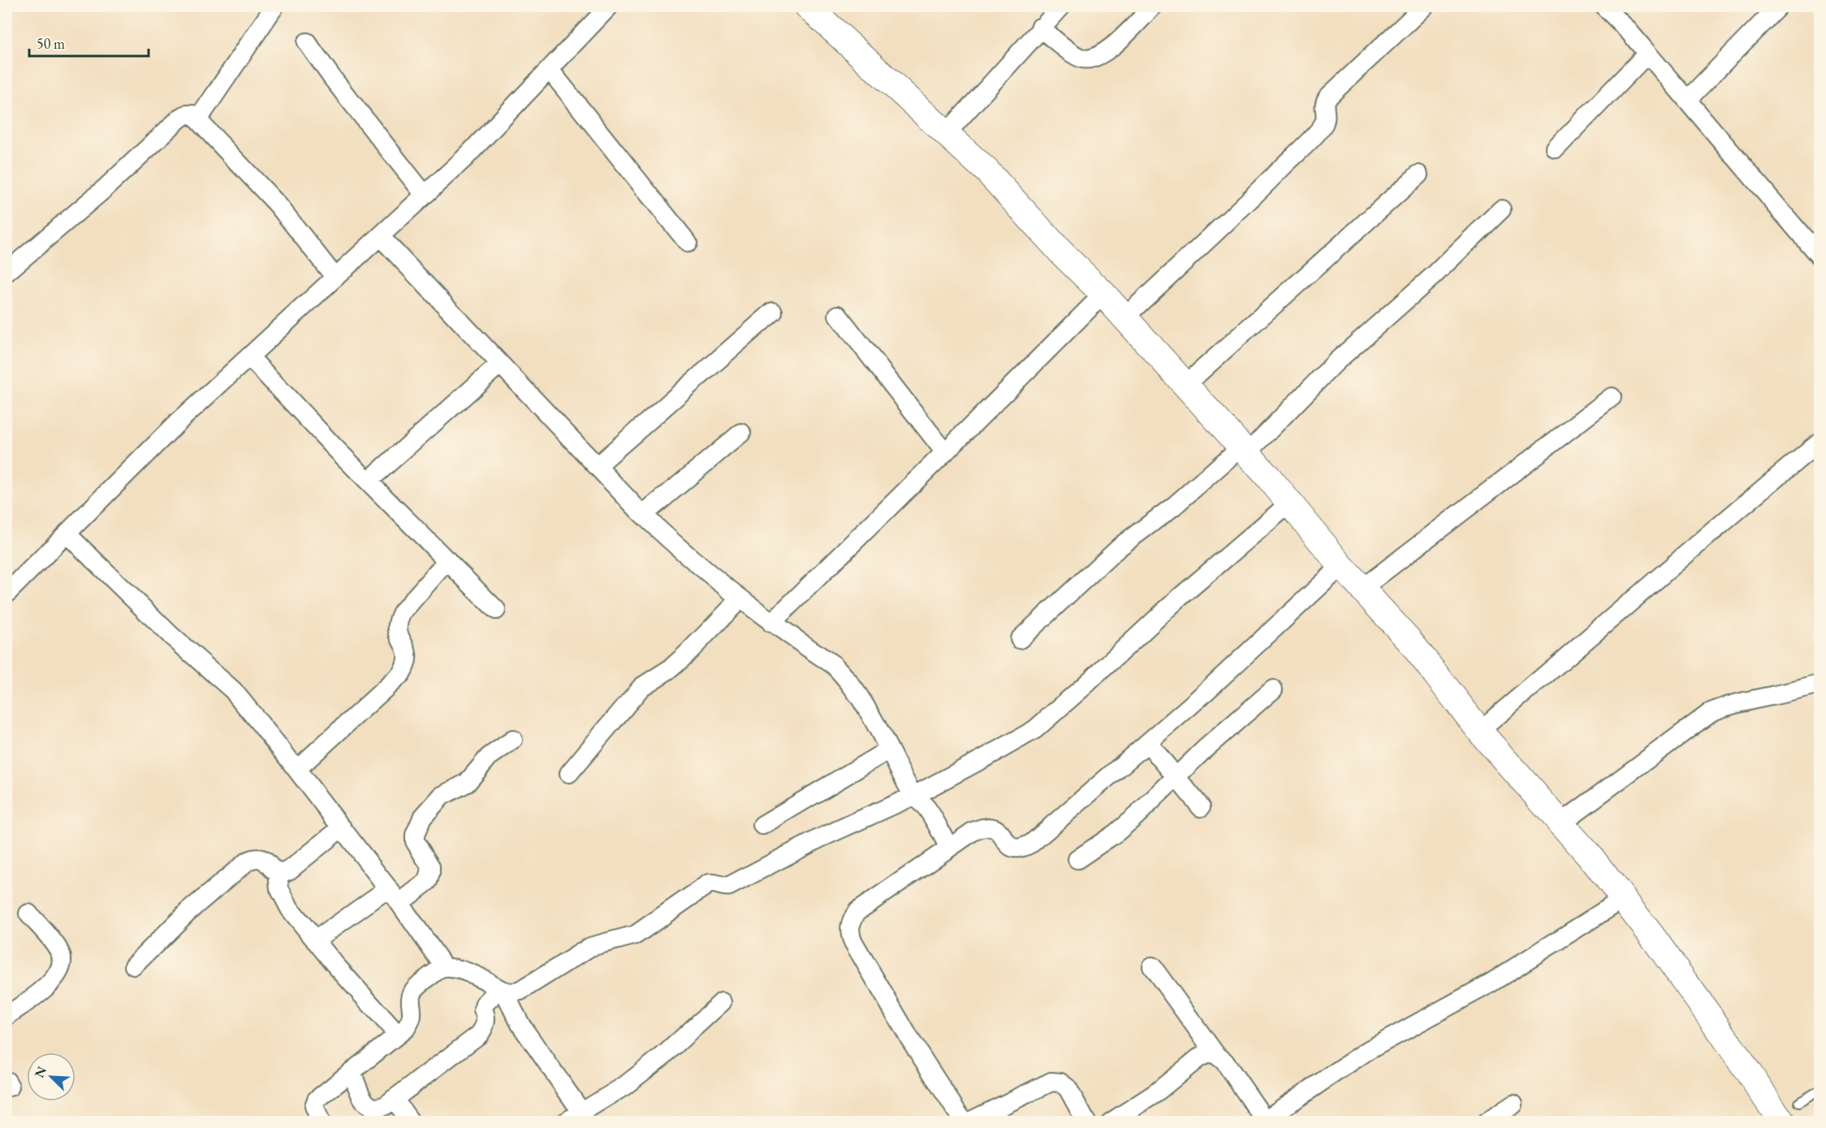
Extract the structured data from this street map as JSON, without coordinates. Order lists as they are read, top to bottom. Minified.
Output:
{"scale_bar":"50 m","north":"top left"}
